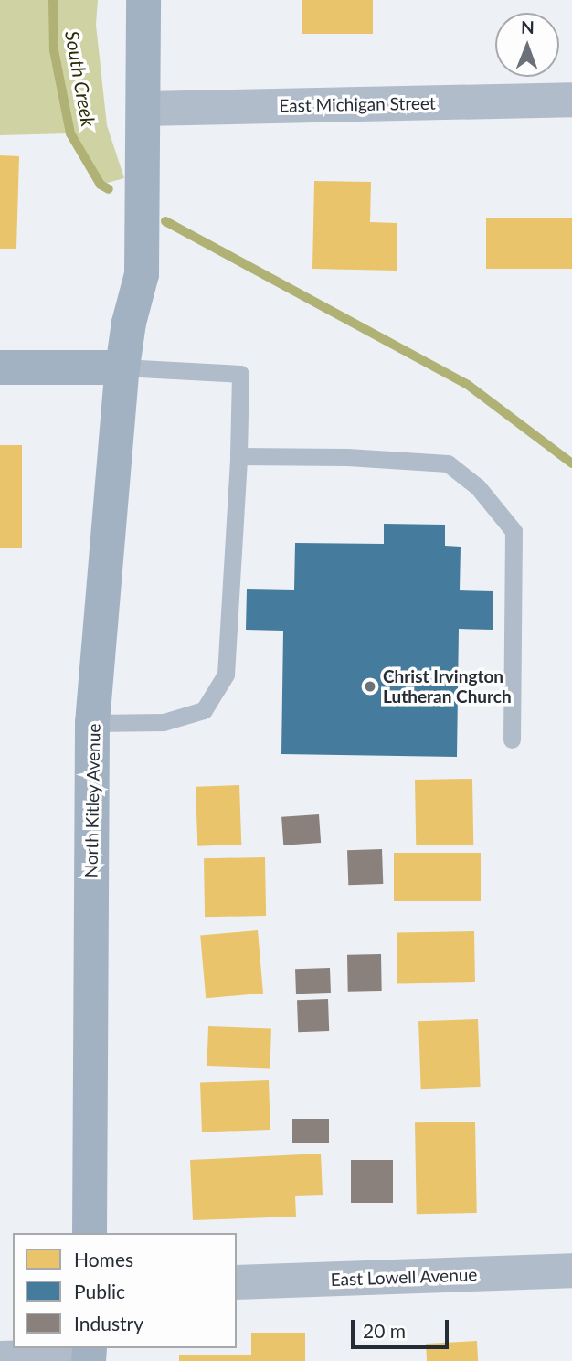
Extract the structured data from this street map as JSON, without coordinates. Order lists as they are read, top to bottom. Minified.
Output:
{"streets":{"street":["East Michigan Street","North Kitley Avenue","East Lowell Avenue"]},"crossings":[["East Michigan Street","North Kitley Avenue"]],"water":["South Creek"],"places":["Christ Irvington Lutheran Church"],"legend":["Homes","Public","Industry"],"scale_bar":"20 m","north":"top"}
